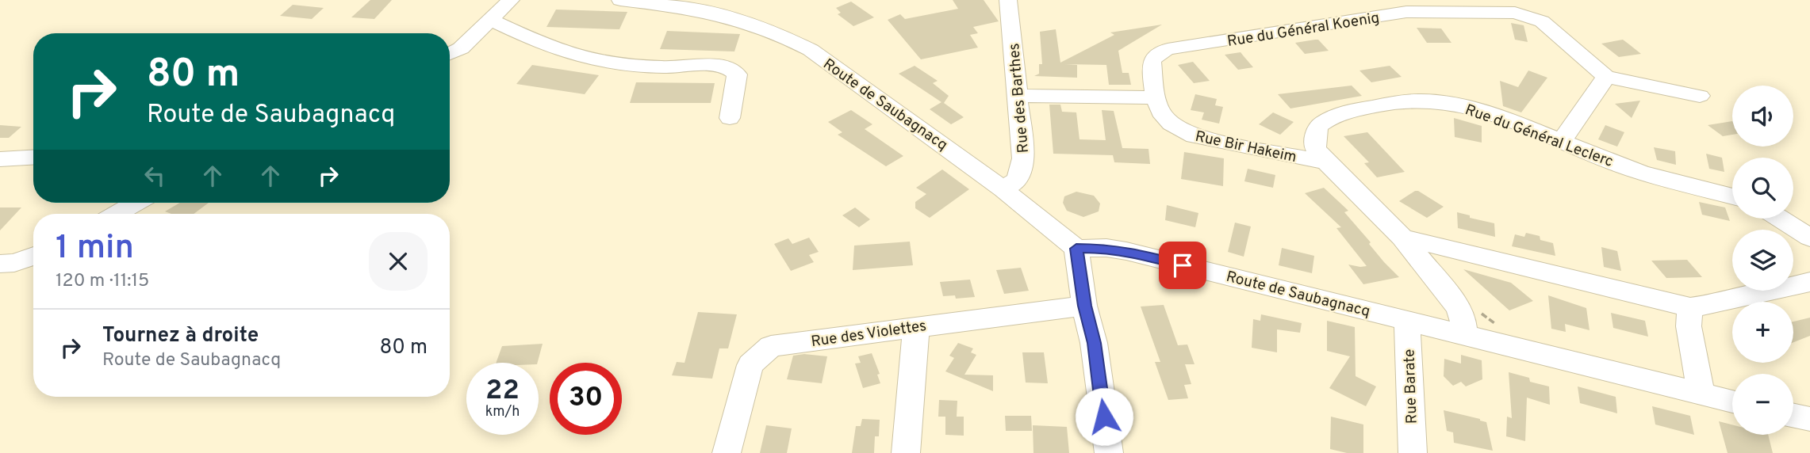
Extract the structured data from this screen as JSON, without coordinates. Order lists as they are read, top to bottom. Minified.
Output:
{"streets":{"street":["Rue du Général Koenig","Rue des Barthes","Route de Saubagnacq","Rue du Général Leclerc","Rue Bir Hakeim","Rue des Violettes","Rue Barate"]},"crossings":[["Rue du Général Koenig","Rue Bir Hakeim"],["Rue des Barthes","Route de Saubagnacq"],["Route de Saubagnacq","Rue du Général Leclerc"],["Route de Saubagnacq","Rue Barate"],["Rue du Général Leclerc","Rue Bir Hakeim"]],"page":{"turn":["80 m","Route de Saubagnacq"],"map_buttons":["+","−"],"heading":["1 min","120 m · 11:15"],"list":[{"name":"Tournez à droite","note":"Route de Saubagnacq","value":"80 m"}],"speed":"22 km/h","limit":"30"}}
